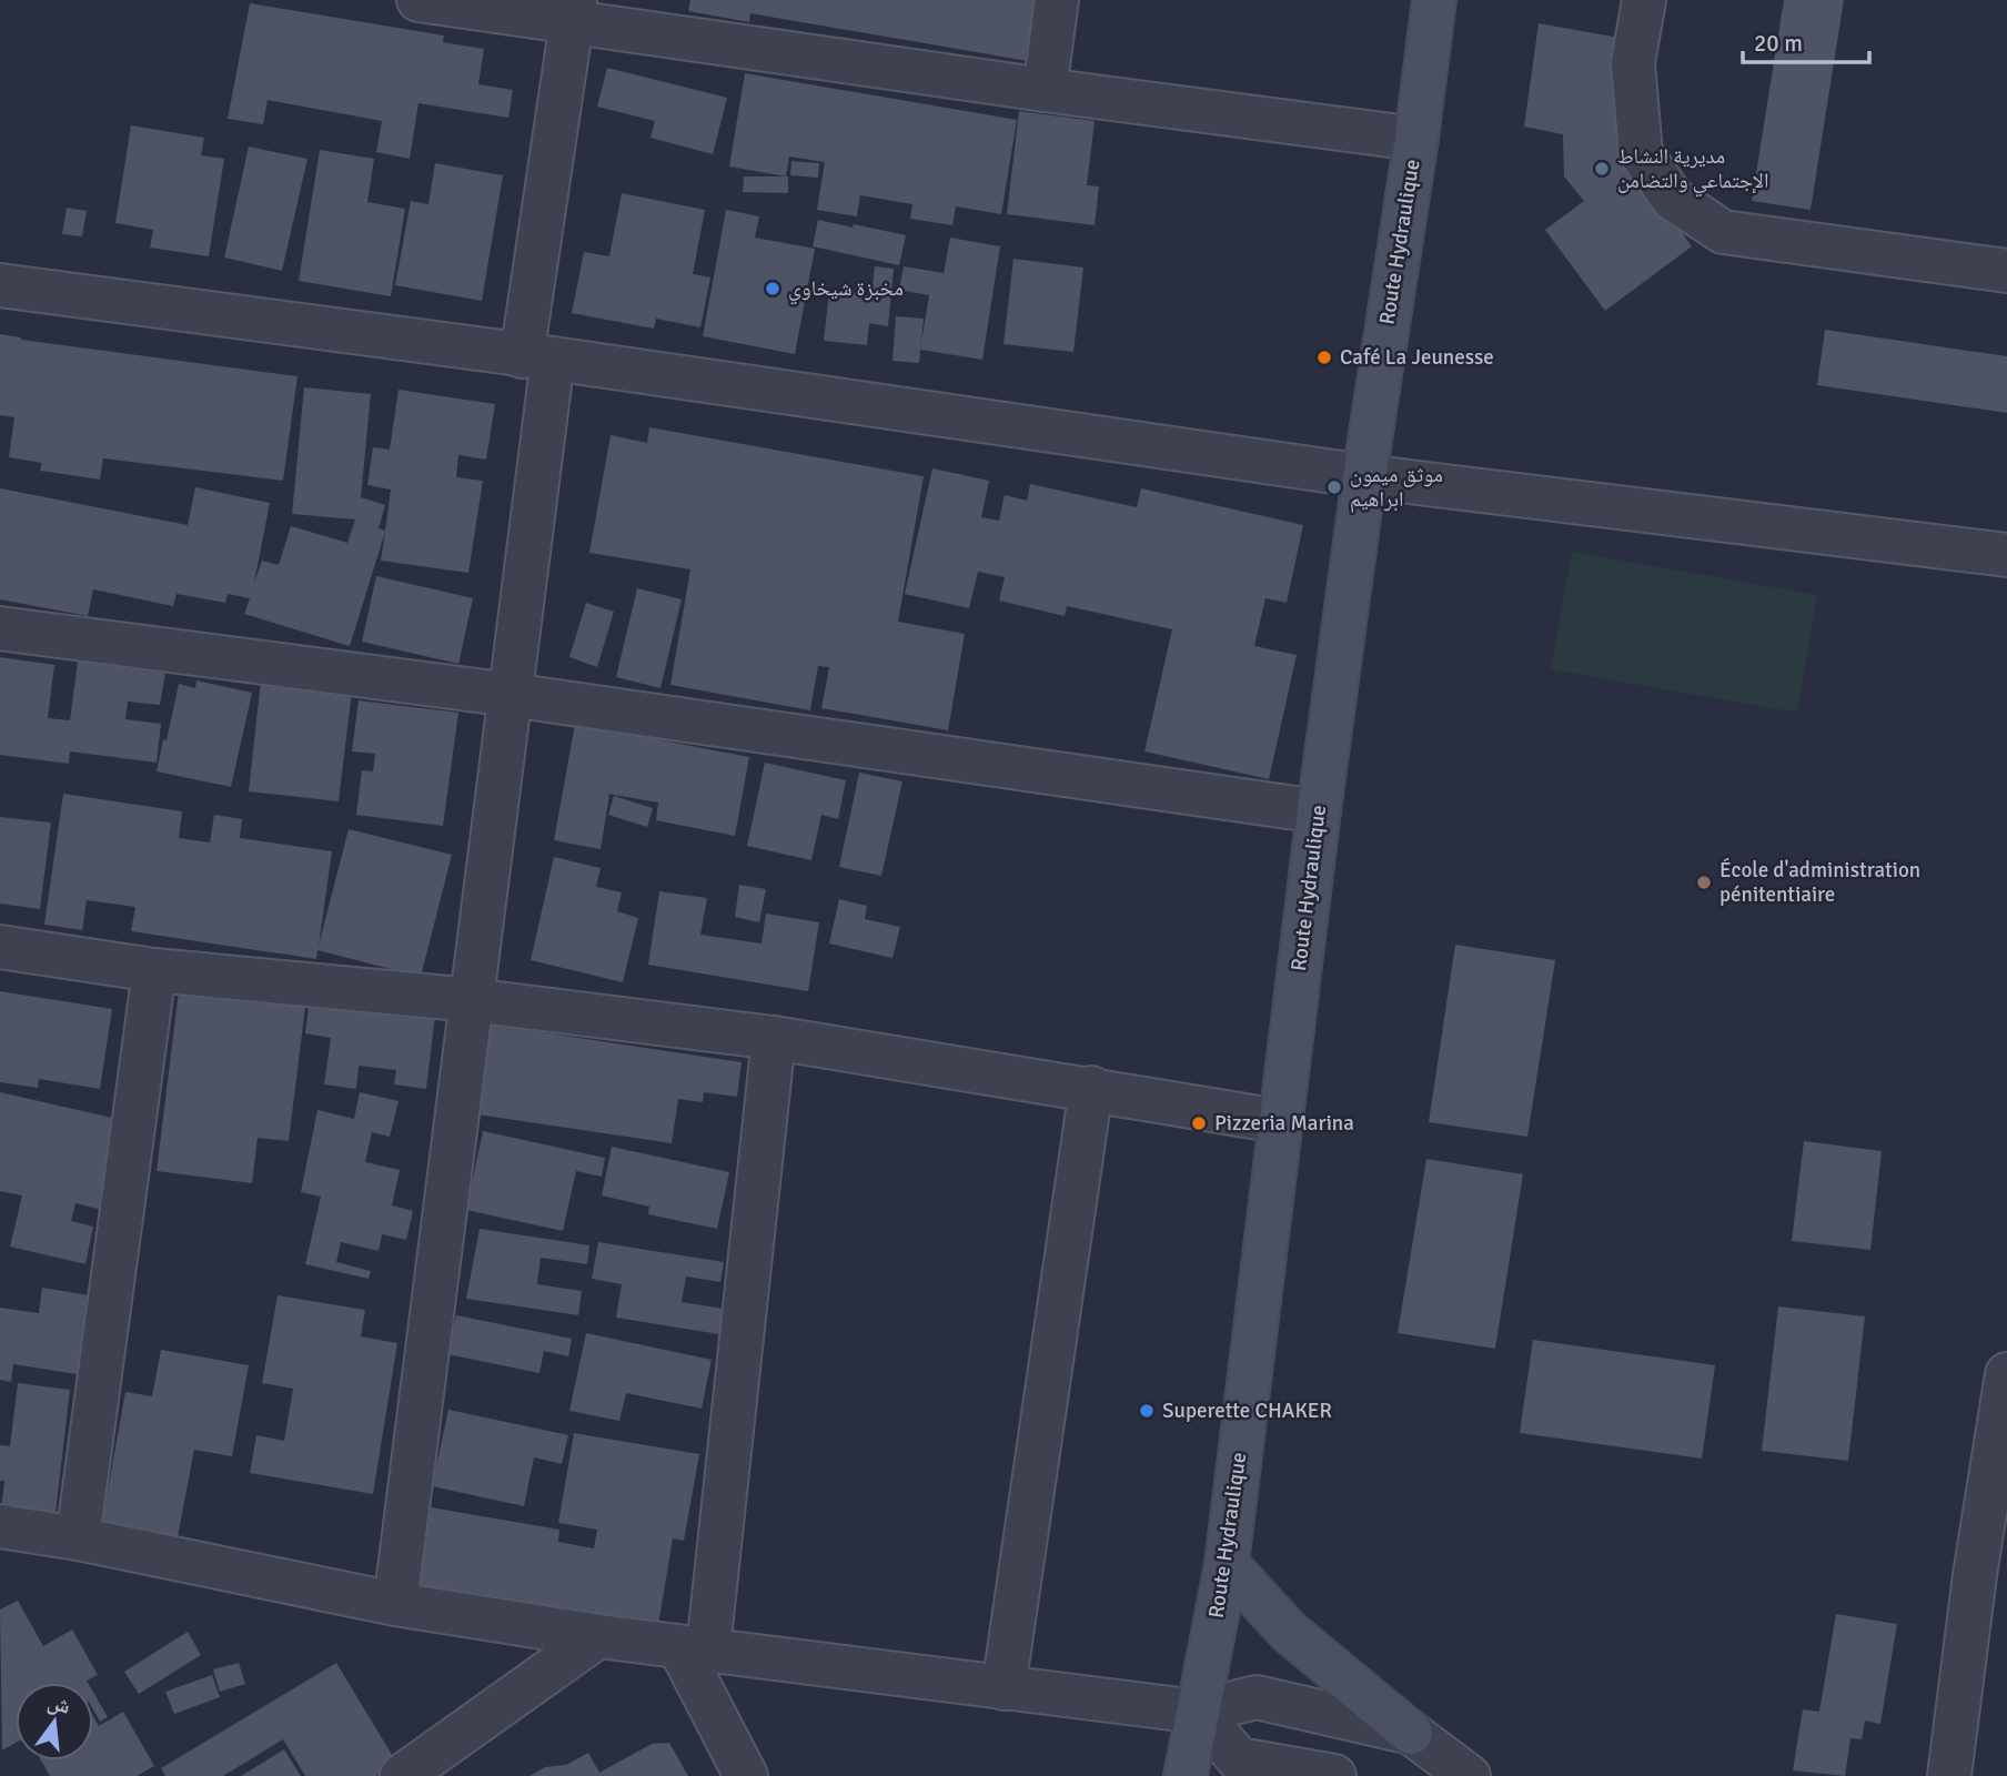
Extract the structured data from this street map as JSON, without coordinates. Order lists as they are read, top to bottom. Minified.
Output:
{"streets":{"main road":["Route Hydraulique"]},"places":["مديرية النشاط الإجتماعي والتضامن","مخبزة شيخاوي","Café La Jeunesse","موثق ميمون ابراهيم","École d'administration pénitentiaire","Pizzeria Marina","Superette CHAKER"],"scale_bar":"20 m","north":"top"}
